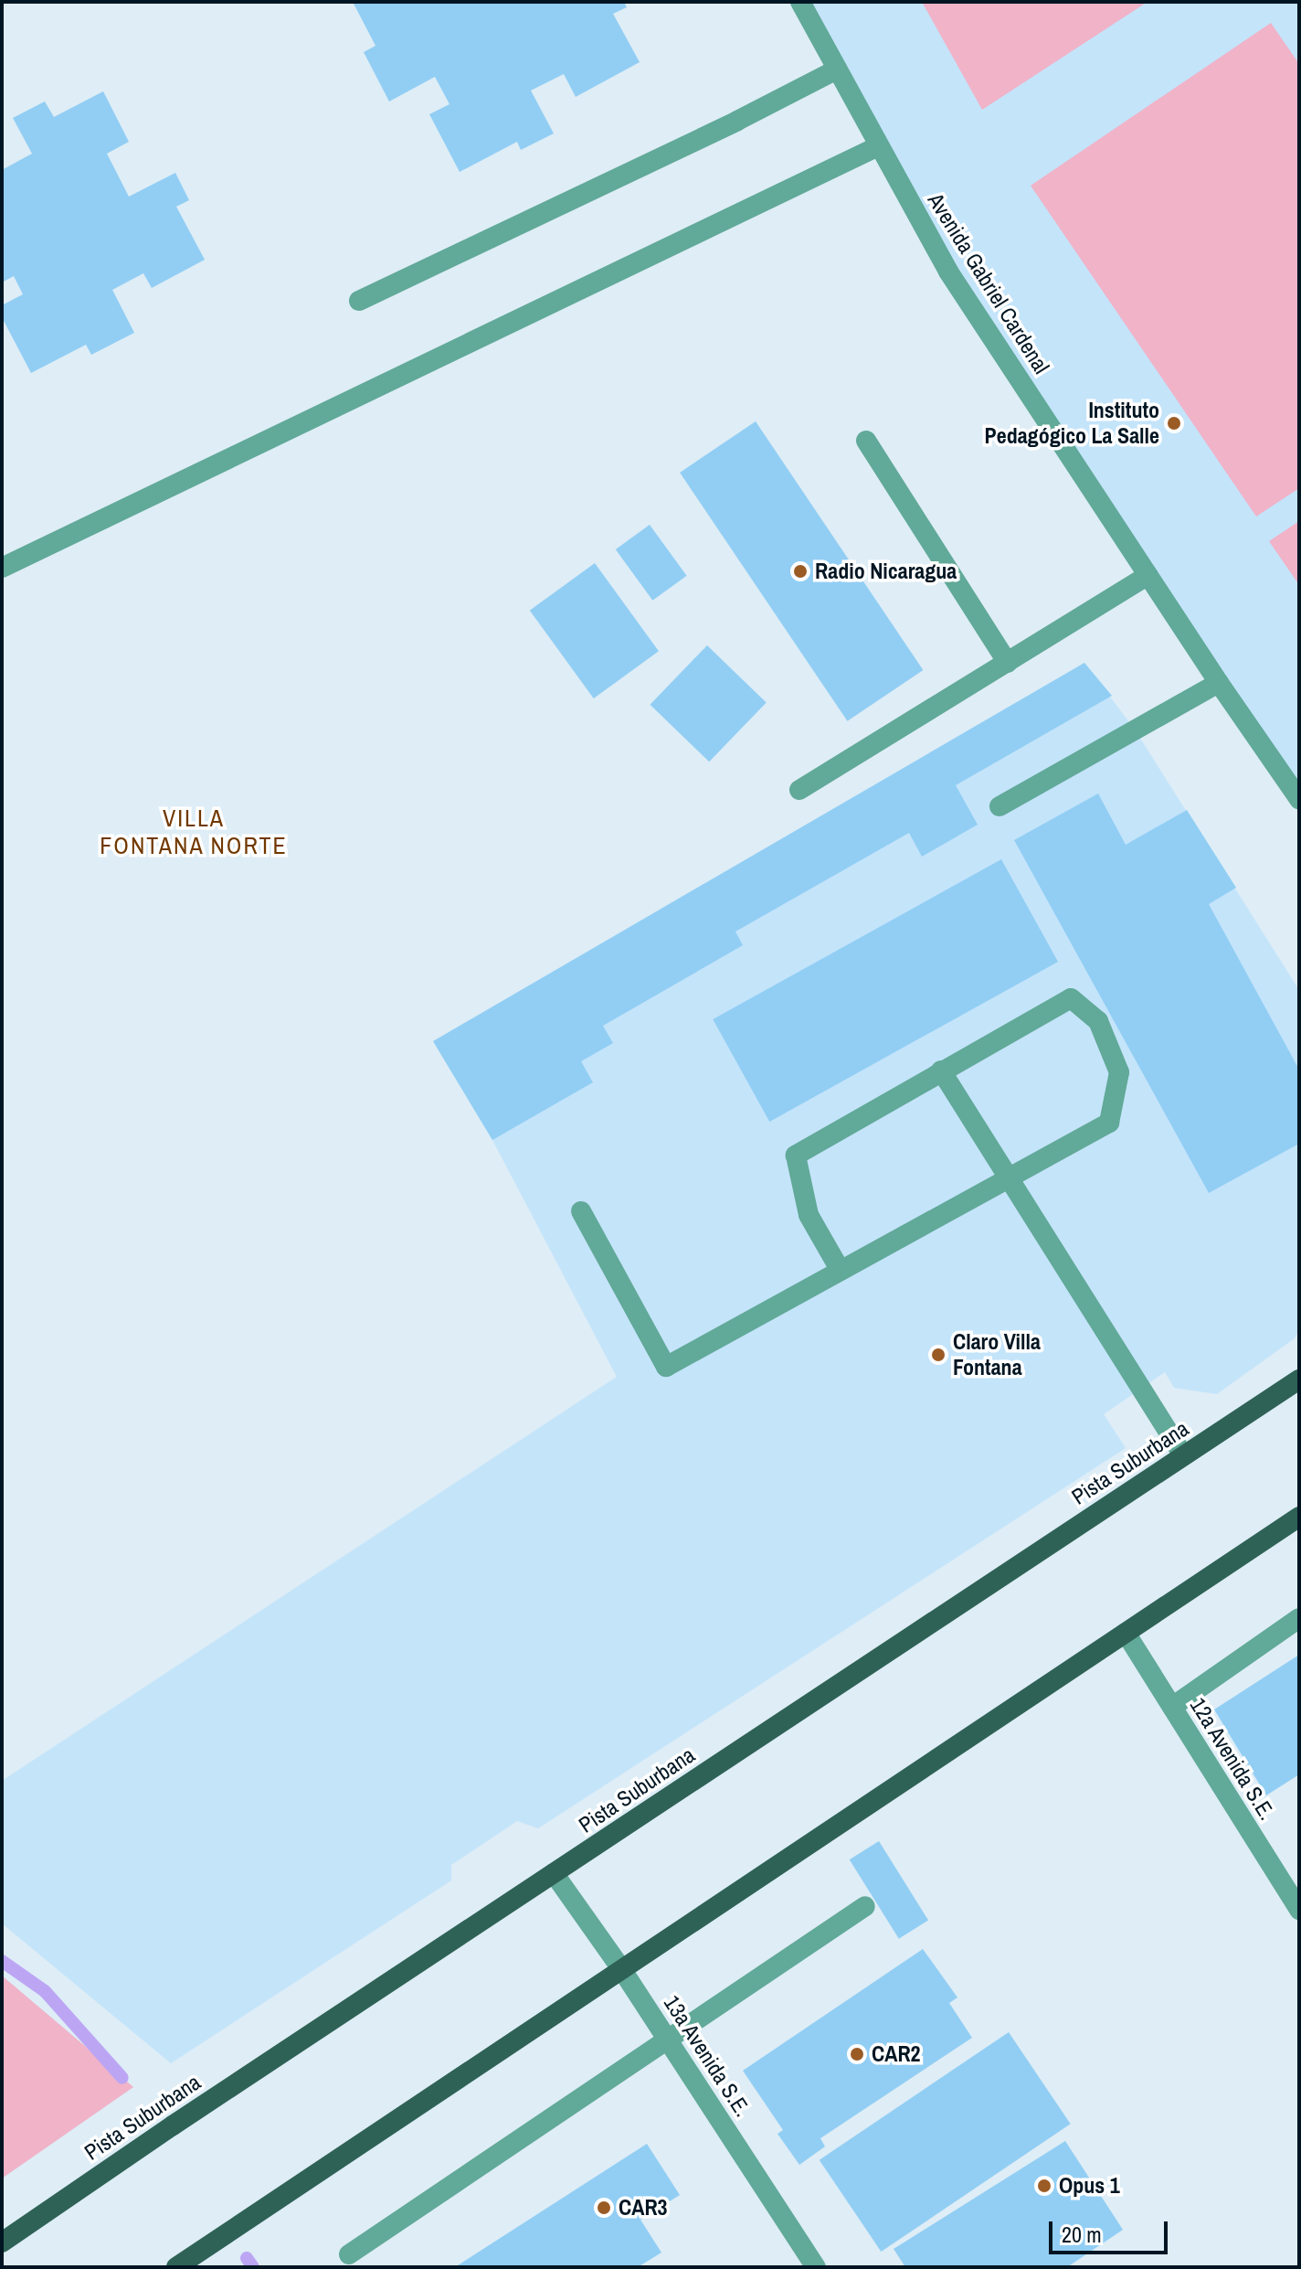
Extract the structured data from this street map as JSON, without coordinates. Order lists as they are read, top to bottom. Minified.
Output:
{"streets":{"main road":["Pista Suburbana"],"street":["Avenida Gabriel Cardenal","12a Avenida S.E.","13a Avenida S.E."]},"crossings":[["Pista Suburbana","13a Avenida S.E."]],"districts":["VILLA FONTANA NORTE"],"places":["Instituto Pedagógico La Salle","Radio Nicaragua","Claro Villa Fontana","CAR2","Opus 1","CAR3"],"scale_bar":"20 m"}
